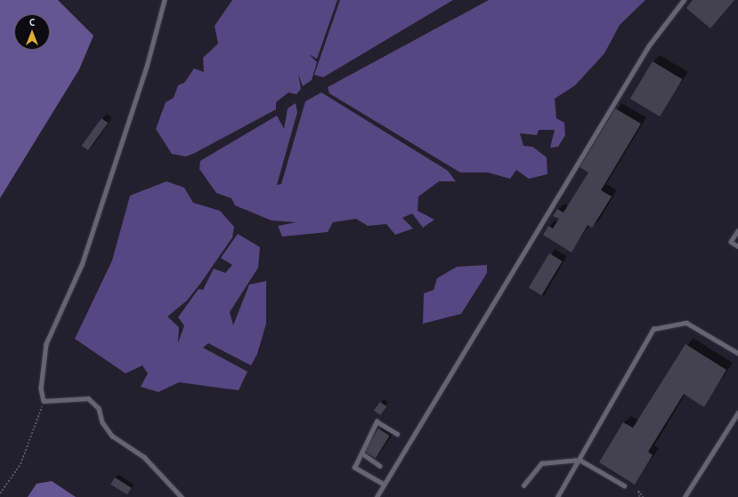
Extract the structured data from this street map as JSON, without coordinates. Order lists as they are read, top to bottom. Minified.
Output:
{"north":"top"}
